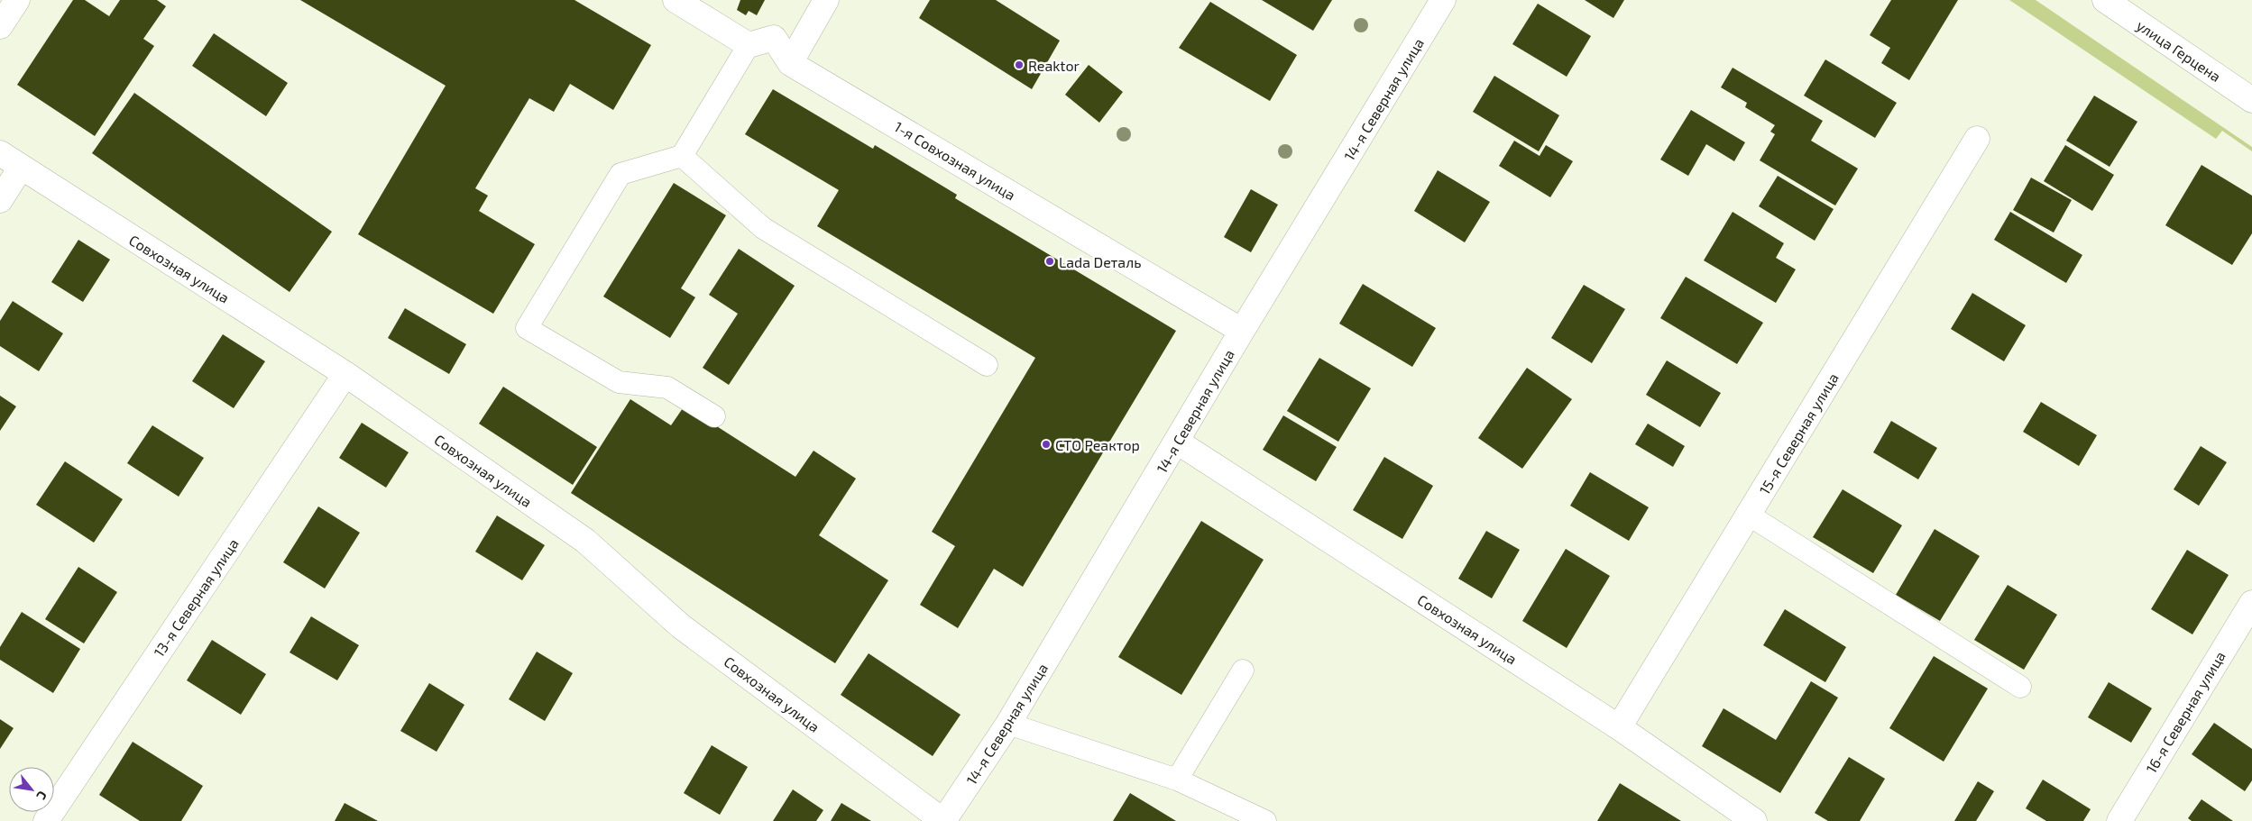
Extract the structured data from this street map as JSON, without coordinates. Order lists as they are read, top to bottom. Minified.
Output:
{"streets":{"street":["улица Герцена","14-я Северная улица","1-я Совхозная улица","Совхозная улица","15-я Северная улица","13-я Северная улица","16-я Северная улица"]},"crossings":[["14-я Северная улица","1-я Совхозная улица"],["14-я Северная улица","Совхозная улица"],["Совхозная улица","15-я Северная улица"],["Совхозная улица","13-я Северная улица"]],"places":["Reaktor","Lada Dеталь","СТО Реактор"],"north":"bottom right"}
